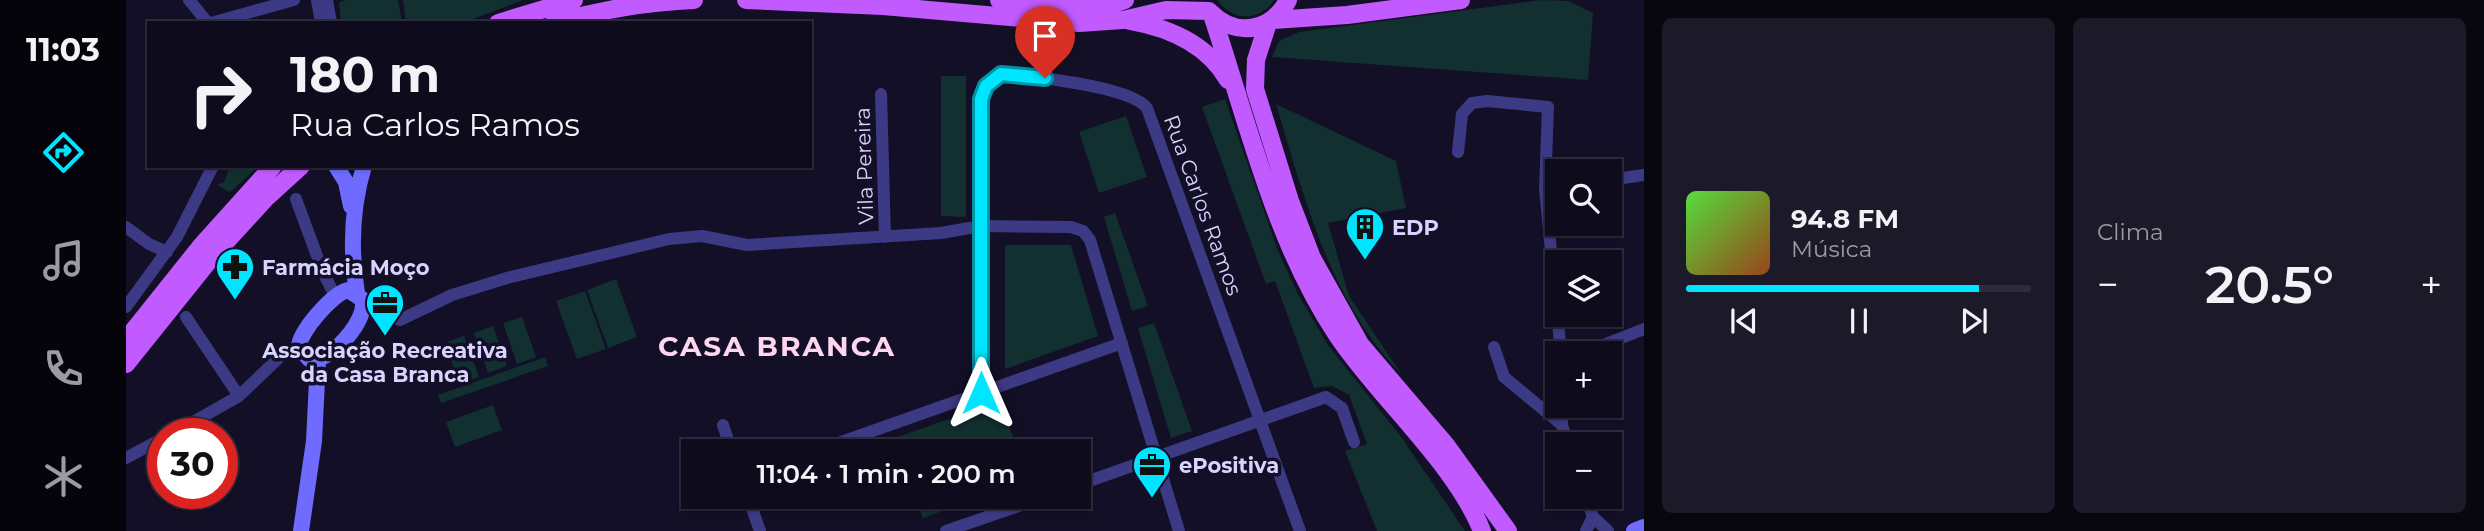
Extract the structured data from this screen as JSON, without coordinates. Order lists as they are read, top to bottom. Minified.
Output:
{"streets":{"street":["Vila Pereira","Rua Carlos Ramos"]},"districts":["CASA BRANCA"],"places":{"building":["EDP"],"pharmacy":["Farmácia Moço"],"office":["Associação Recreativa da Casa Branca","ePositiva"]},"page":{"tabs":"11:03","tile":"Clima","turn":["180 m","Rua Carlos Ramos"],"map_buttons":["+","−"],"song":["94.8 FM","Música"],"heat":["−","20.5°","+"],"limit":"30","trip":"11:04 · 1 min · 200 m"}}
